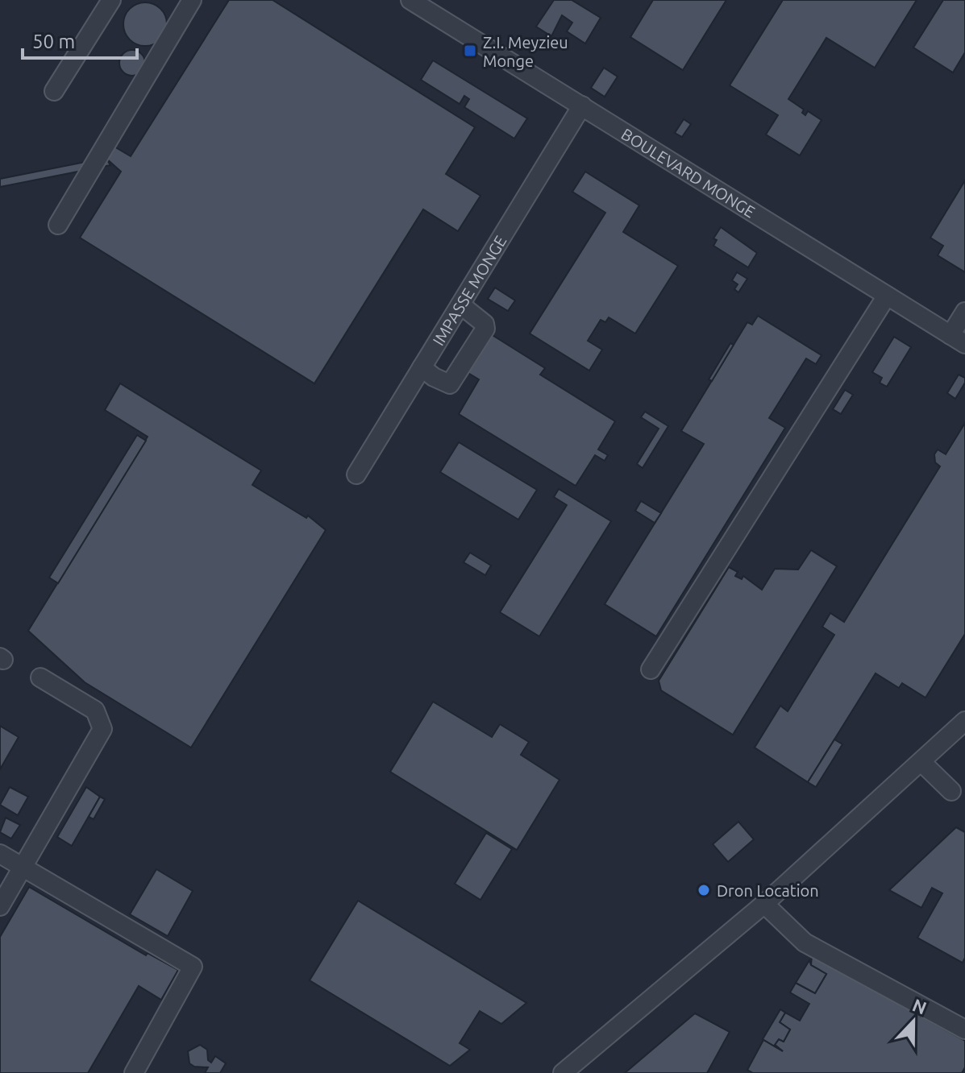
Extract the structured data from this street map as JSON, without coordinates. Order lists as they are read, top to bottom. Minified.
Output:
{"streets":{"street":["BOULEVARD MONGE","IMPASSE MONGE"]},"crossings":[["BOULEVARD MONGE","IMPASSE MONGE"]],"places":{"transit":["Z.I. Meyzieu Monge"],"other":["Dron Location"]},"scale_bar":"50 m","north":"top"}
